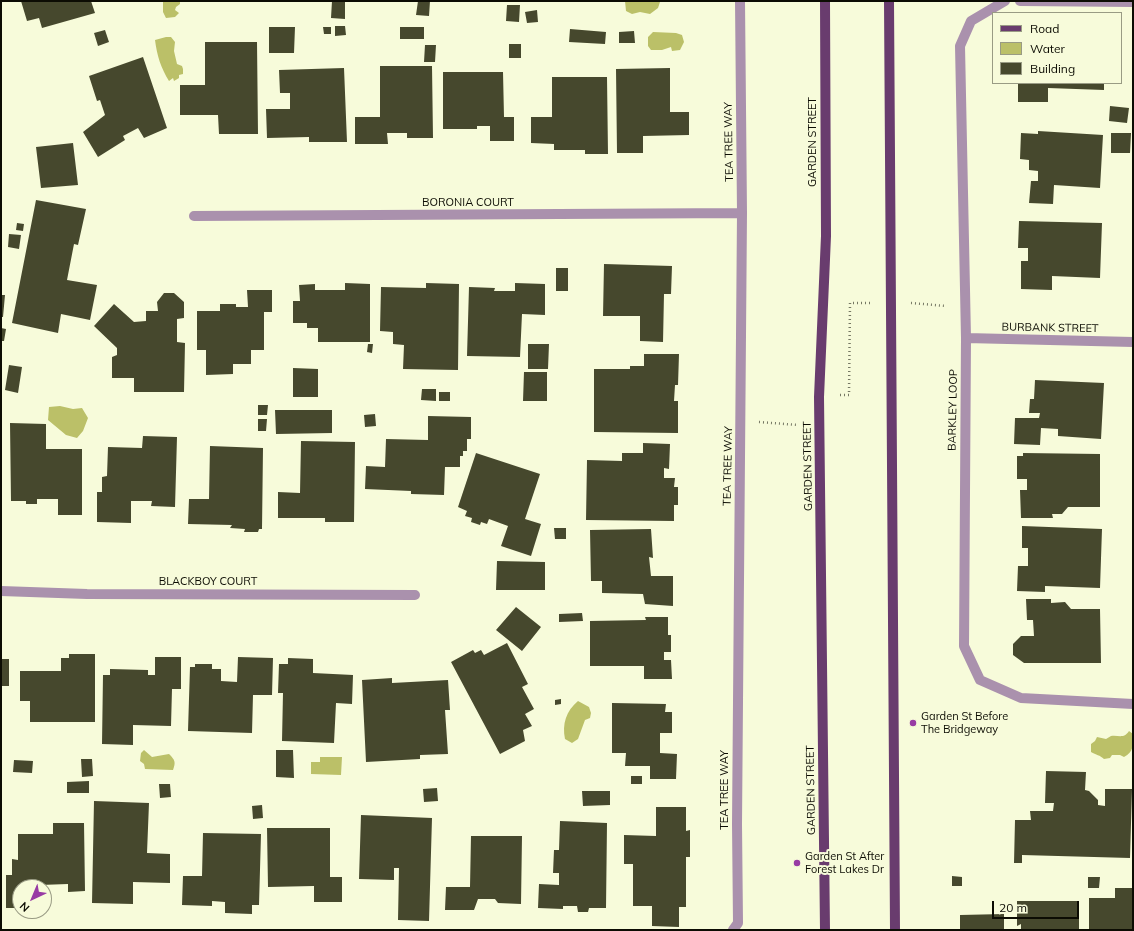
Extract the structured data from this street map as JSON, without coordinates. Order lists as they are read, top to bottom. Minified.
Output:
{"streets":{"main road":["GARDEN STREET"],"street":["TEA TREE WAY","BORONIA COURT","BURBANK STREET","BARKLEY LOOP","BLACKBOY COURT"]},"crossings":[["TEA TREE WAY","BORONIA COURT"],["BURBANK STREET","BARKLEY LOOP"]],"places":["Garden St Before The Bridgeway","Garden St After Forest Lakes Dr"],"legend":["Road","Water","Building"],"scale_bar":"20 m","north":"bottom left"}
